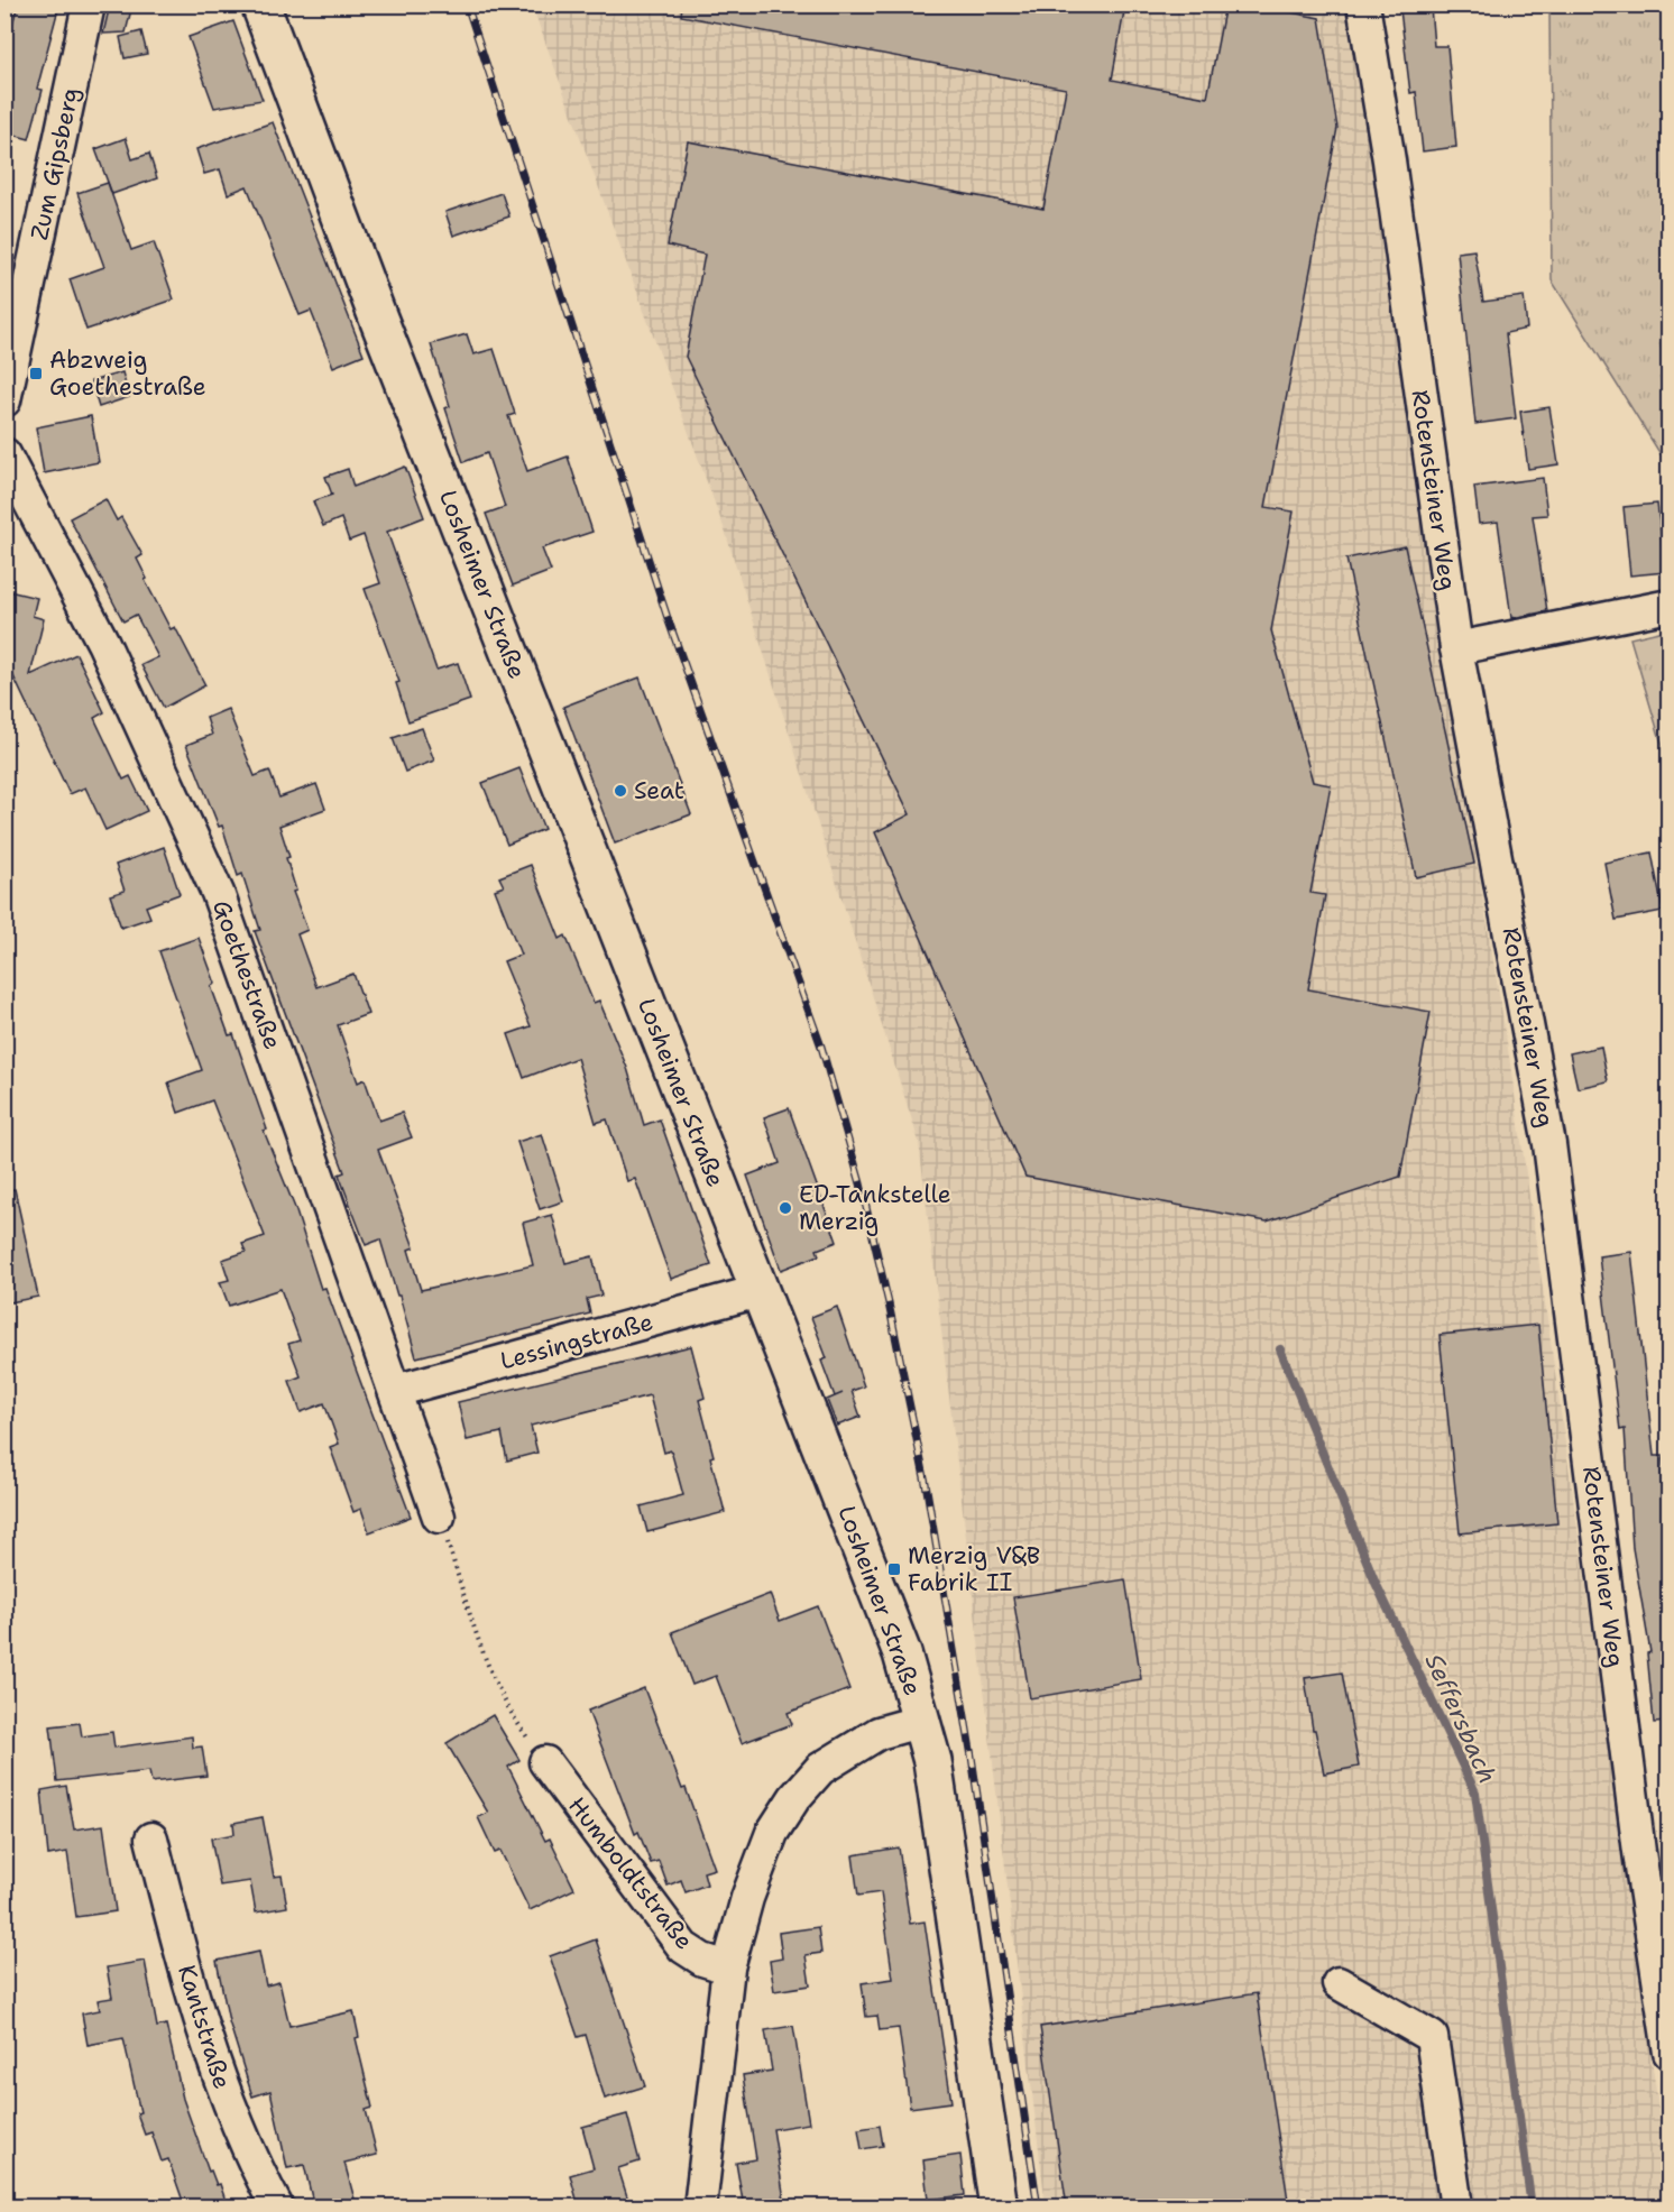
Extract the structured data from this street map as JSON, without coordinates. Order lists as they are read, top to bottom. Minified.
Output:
{"streets":{"main road":["Losheimer Straße"],"street":["Zum Gipsberg","Rotensteiner Weg","Goethestraße","Lessingstraße","Humboldtstraße","Kantstraße"]},"crossings":[["Losheimer Straße","Lessingstraße"],["Goethestraße","Lessingstraße"]],"water":["Seffersbach"],"places":{"transit":["Abzweig Goethestraße","Merzig V&B Fabrik II"],"other":["Seat","ED-Tankstelle Merzig"]}}
